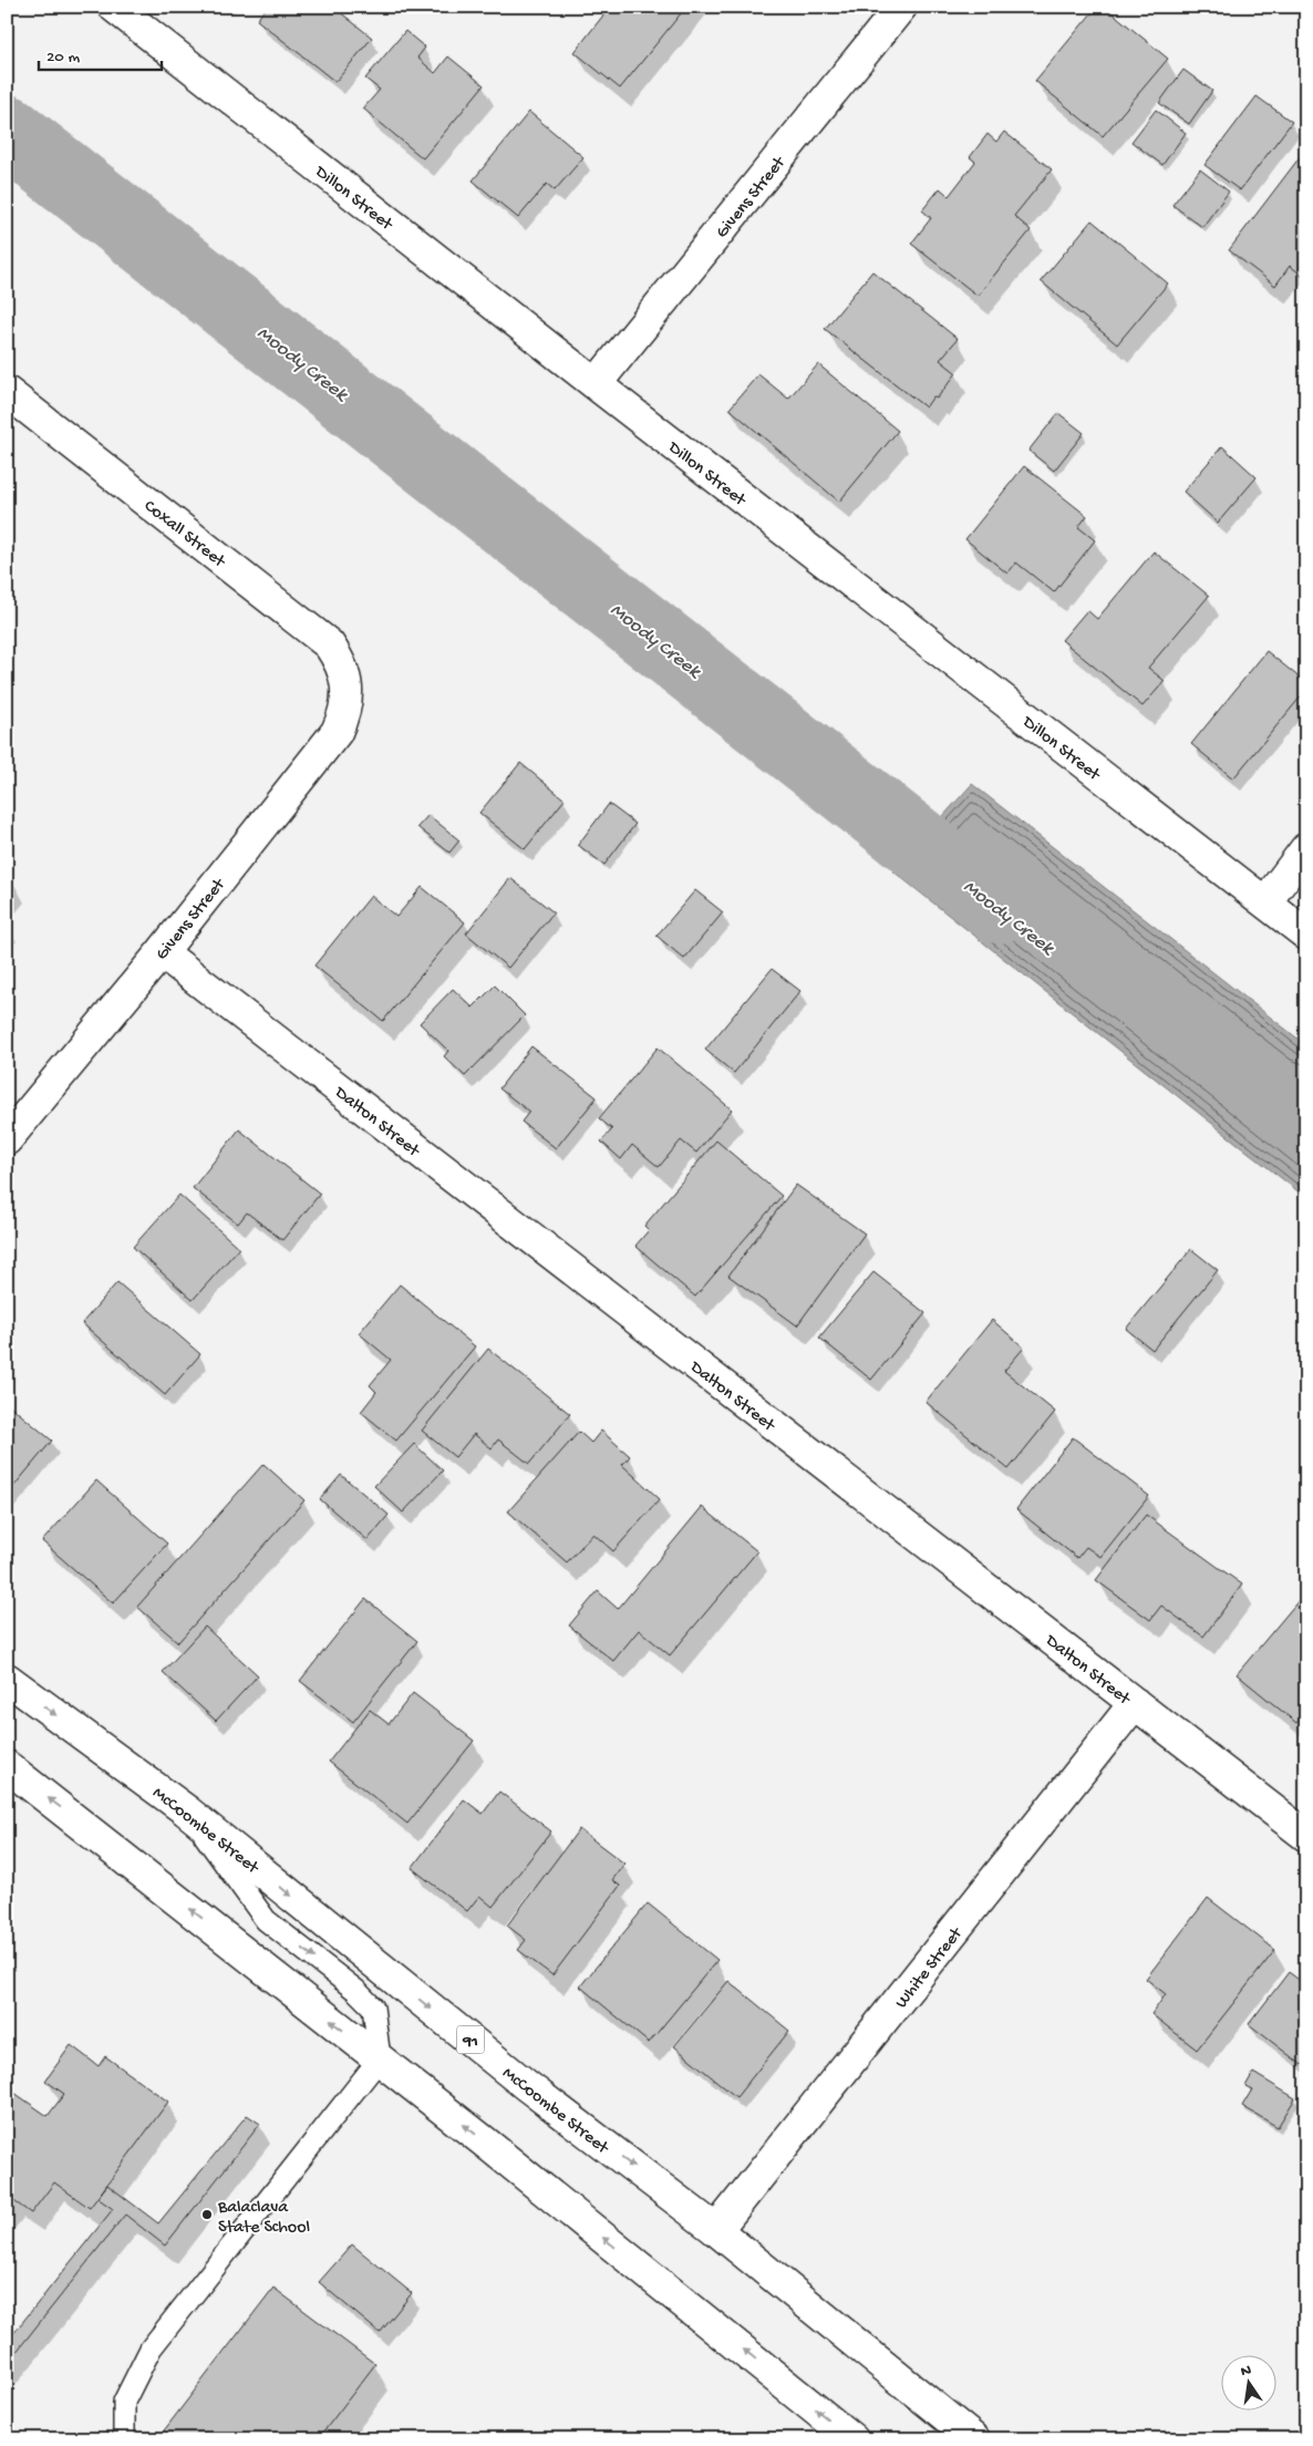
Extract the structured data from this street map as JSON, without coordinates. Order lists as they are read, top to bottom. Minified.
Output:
{"streets":{"street":["Dillon Street","Givens Street","Coxall Street","Dalton Street","McCoombe Street","White Street","91"]},"crossings":[["Dillon Street","Givens Street"],["Givens Street","Coxall Street"],["Givens Street","Dalton Street"],["Dalton Street","White Street"],["McCoombe Street","White Street"]],"water":["Moody Creek"],"places":["Balaclava State School"],"scale_bar":"20 m","north":"top"}
